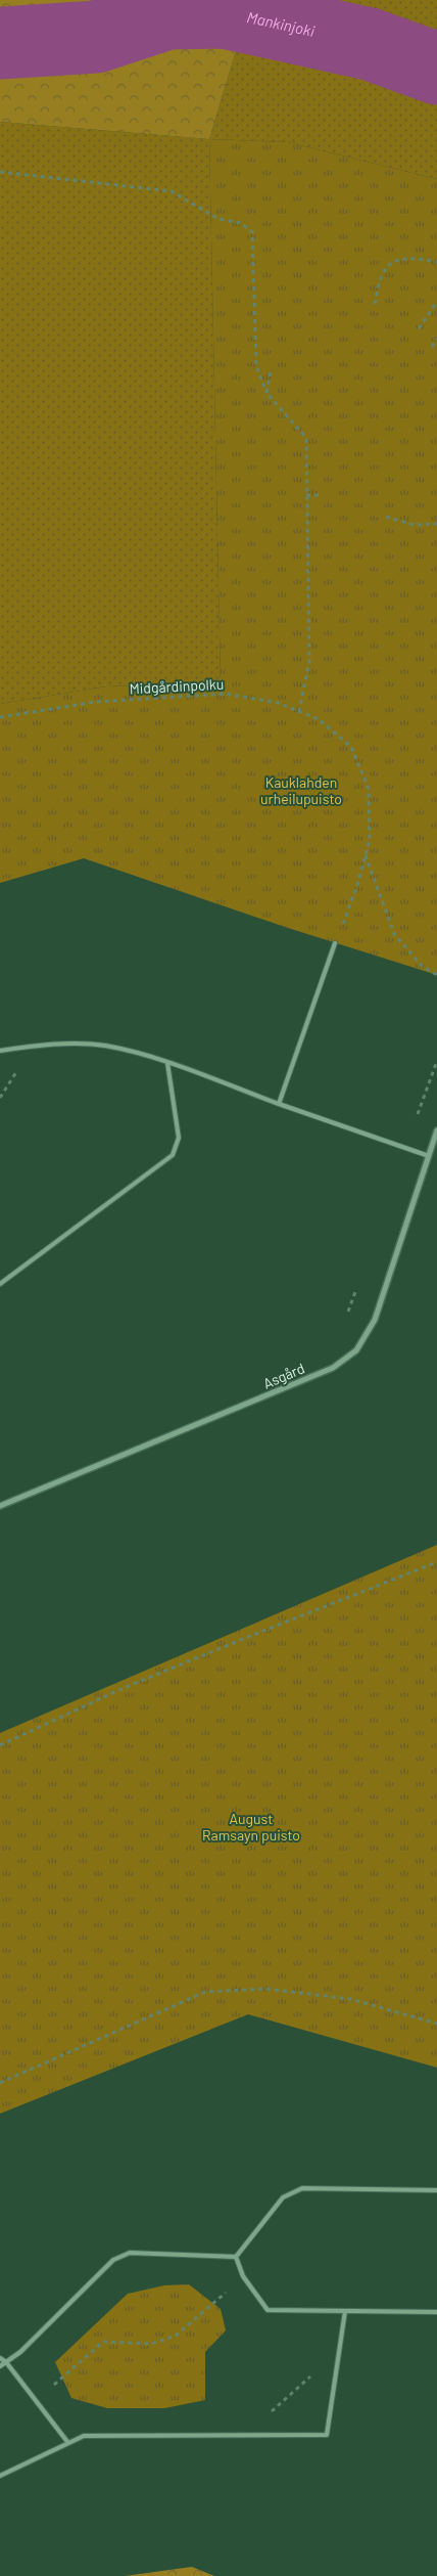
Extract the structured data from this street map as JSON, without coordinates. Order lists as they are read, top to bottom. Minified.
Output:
{"streets":{"street":["Asgård"],"path":["Midgårdinpolku"]},"water":["Mankinjoki"],"parks":["Kauklahden urheilupuisto","August Ramsayn puisto"]}
